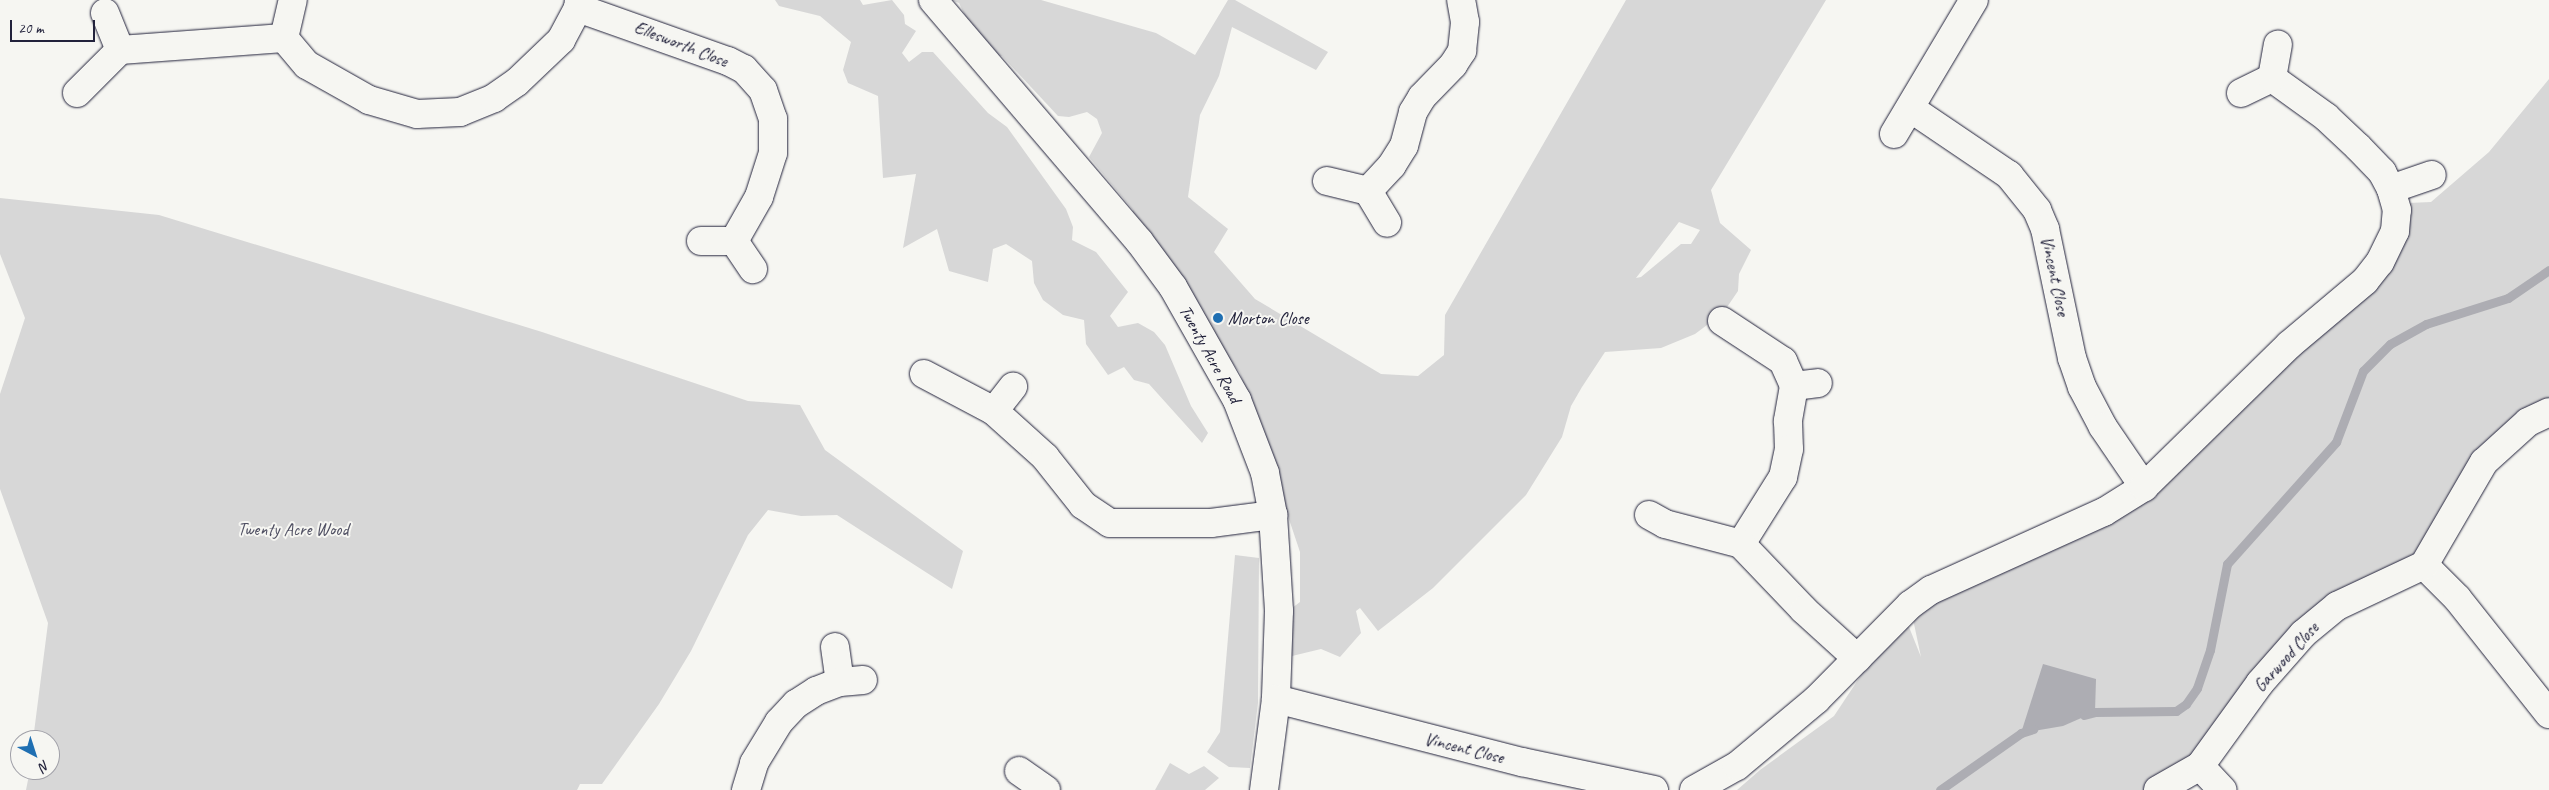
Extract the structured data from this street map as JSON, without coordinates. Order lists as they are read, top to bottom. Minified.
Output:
{"streets":{"street":["Ellesworth Close","Vincent Close","Twenty Acre Road","Garwood Close"]},"crossings":[["Vincent Close","Twenty Acre Road"]],"parks":["Twenty Acre Wood"],"places":["Morton Close"],"scale_bar":"20 m","north":"bottom right"}
